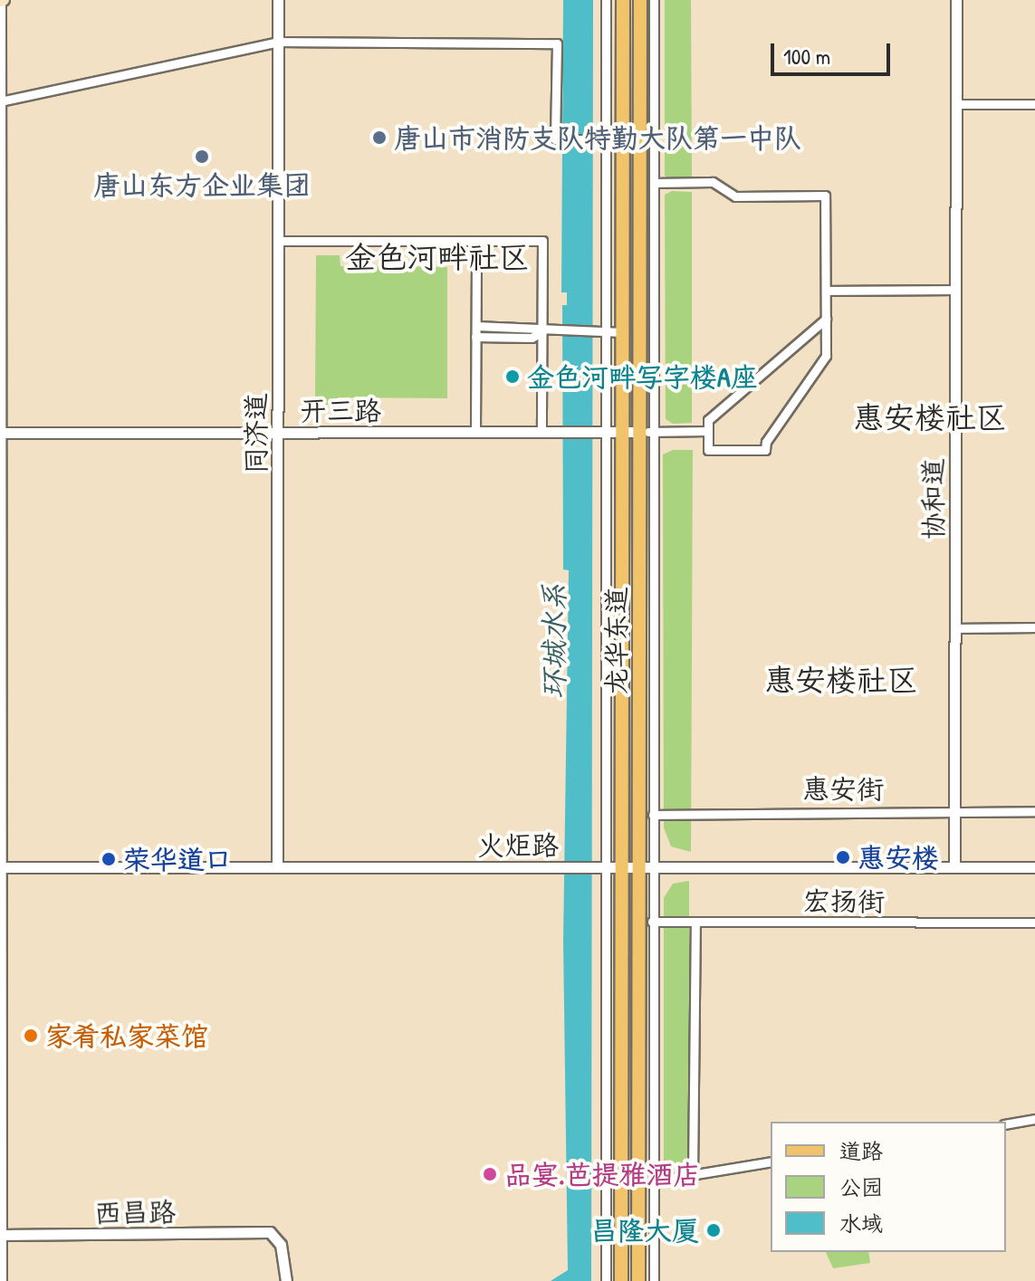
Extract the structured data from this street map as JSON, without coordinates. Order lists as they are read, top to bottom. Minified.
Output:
{"streets":{"main road":["龙华东道"],"street":["开三路","同济道","协和道","惠安街","火炬路","宏扬街","西昌路"]},"crossings":[["开三路","同济道"],["开三路","龙华东道"],["同济道","火炬路"],["协和道","惠安街"],["协和道","火炬路"],["龙华东道","火炬路"]],"districts":["金色河畔社区","惠安楼社区","惠安楼社区"],"water":["环城水系"],"places":["唐山市消防支队特勤大队第一中队","唐山东方企业集团","金色河畔写字楼A座","惠安楼","荣华道口","家肴私家菜馆","品宴.芭提雅酒店","昌隆大厦"],"legend":["道路","公园","水域"],"scale_bar":"100 m"}
